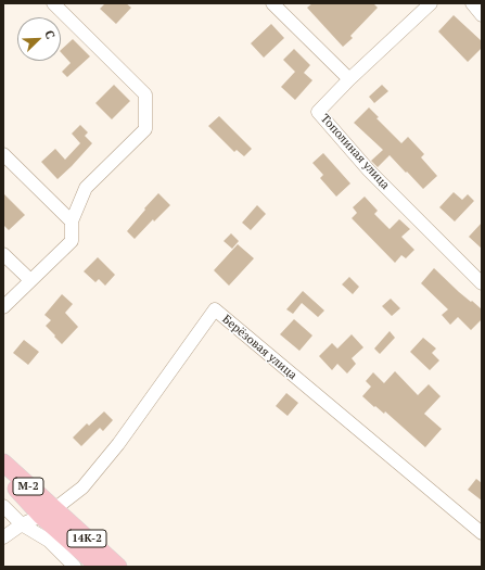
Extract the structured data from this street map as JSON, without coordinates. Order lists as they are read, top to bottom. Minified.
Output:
{"streets":{"main road":["М-2","14К-2"],"street":["Тополиная улица","Берёзовая улица"]},"crossings":[["Берёзовая улица","М-2"],["Берёзовая улица","14К-2"],["М-2","14К-2"]],"north":"top right"}
